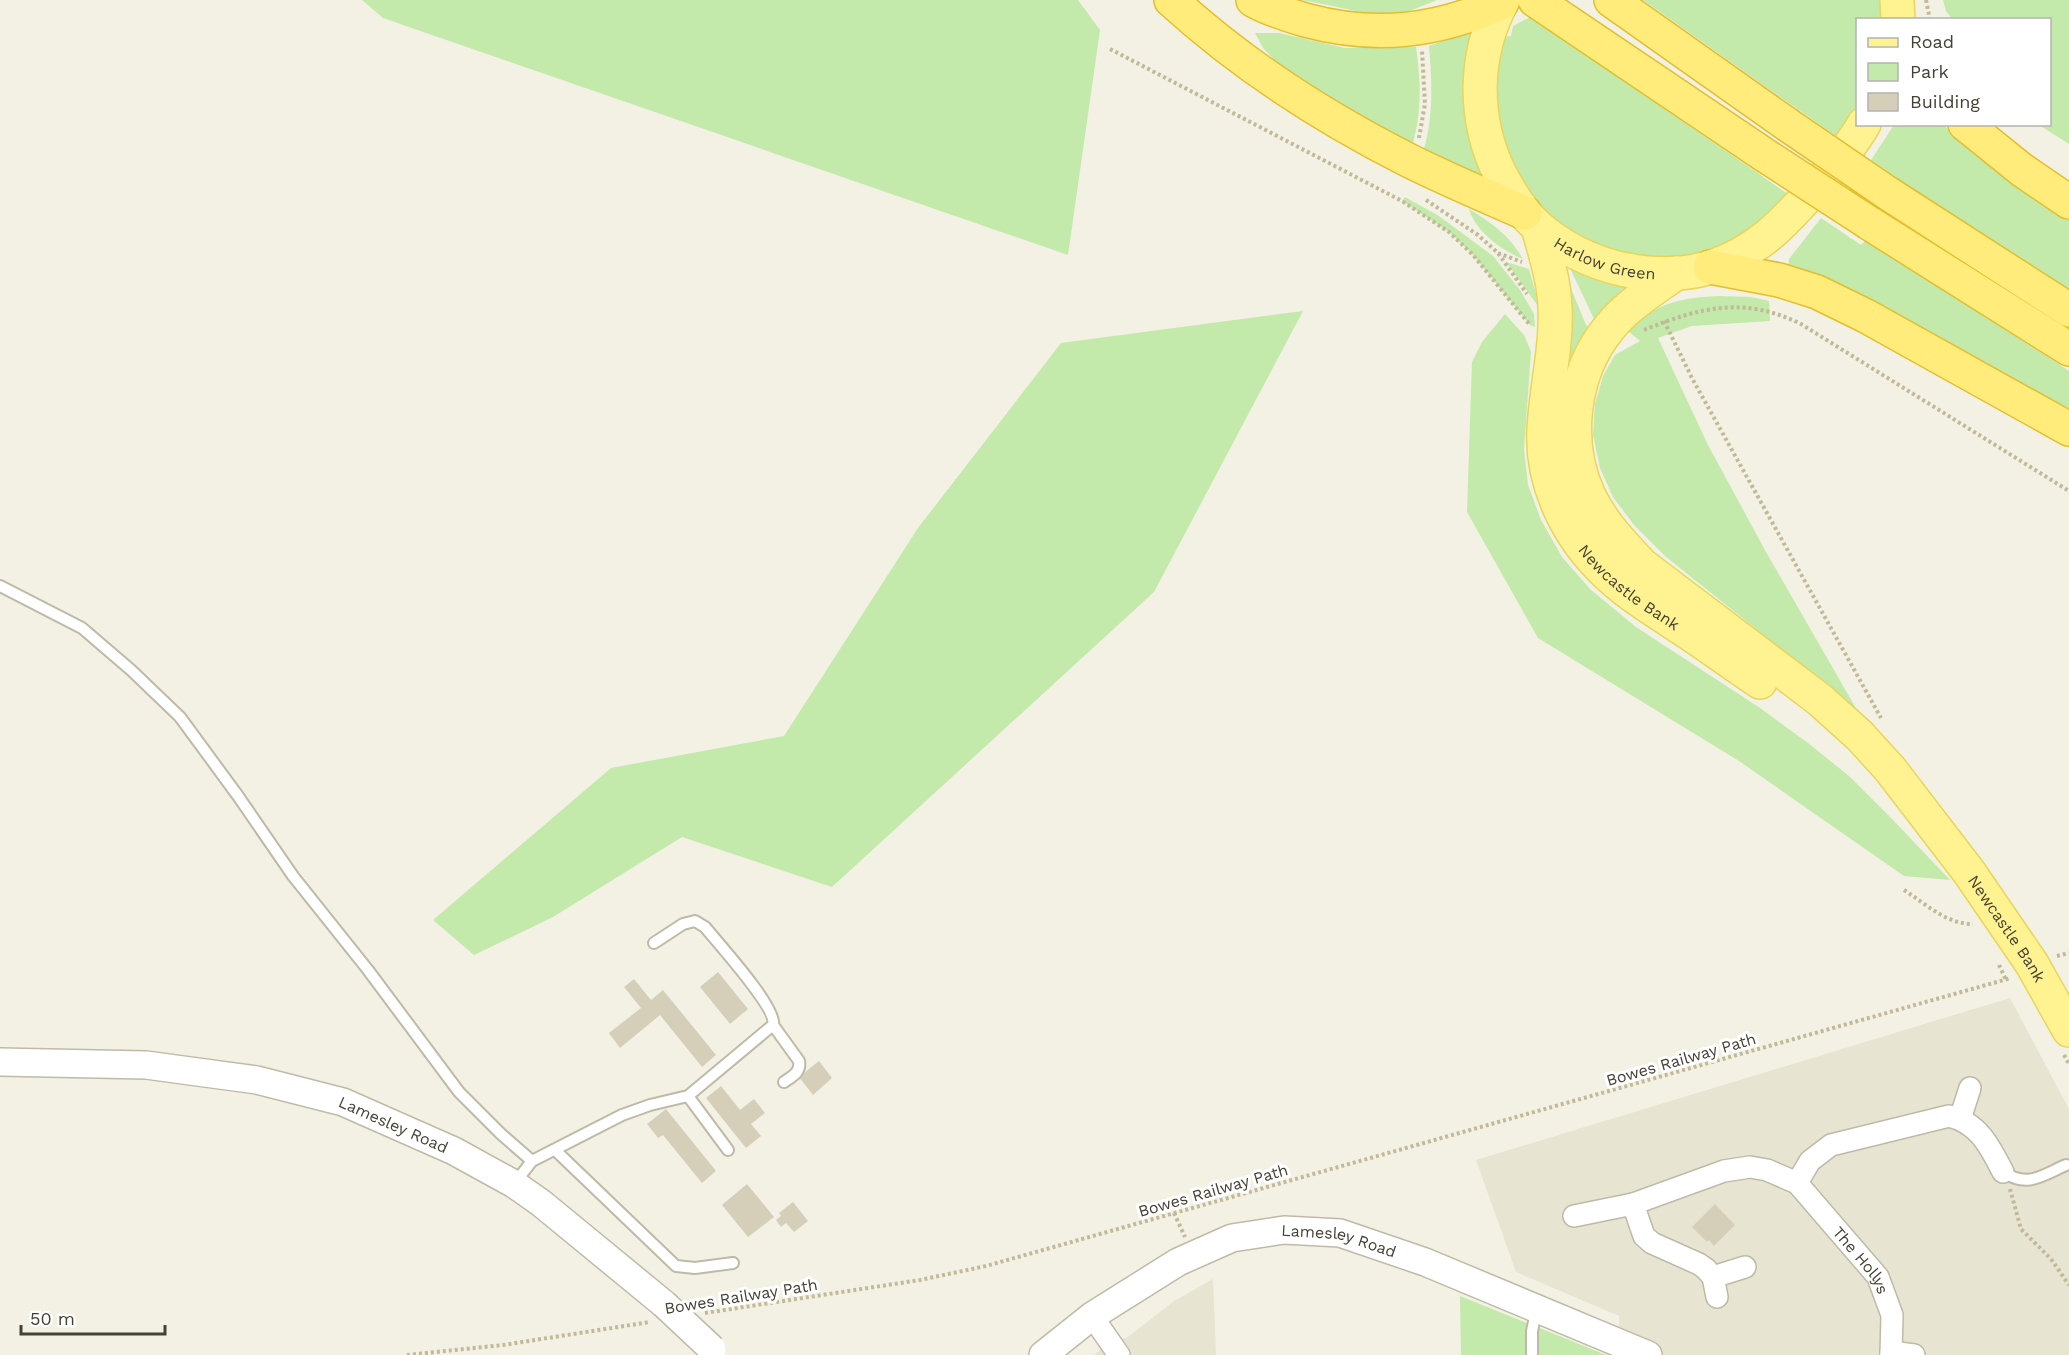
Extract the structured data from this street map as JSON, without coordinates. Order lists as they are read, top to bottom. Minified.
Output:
{"streets":{"main road":["Harlow Green","Newcastle Bank"],"street":["Lamesley Road","The Hollys"],"path":["Bowes Railway Path"]},"crossings":[["Harlow Green","Newcastle Bank"],["Bowes Railway Path","Lamesley Road"]],"legend":["Road","Park","Building"],"scale_bar":"50 m"}
